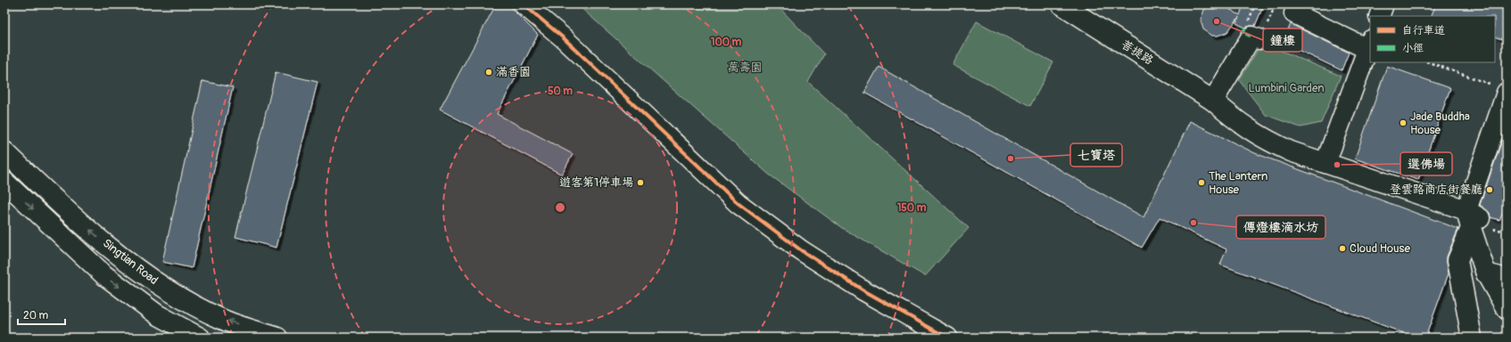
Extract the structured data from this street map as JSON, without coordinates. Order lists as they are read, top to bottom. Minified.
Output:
{"streets":{"main road":["菩提路","Singtian Road"]},"parks":["萬壽園","Lumbini Garden"],"places":["鐘樓","滿香園","Jade Buddha House","七寶塔","選佛場","遊客第1停車場","The Lantern House","登雲路商店街餐廳","傳燈樓滴水坊","Cloud House"],"legend":["自行車道","小徑"],"scale_bar":"20 m","rings":["100 m","50 m","150 m"]}
